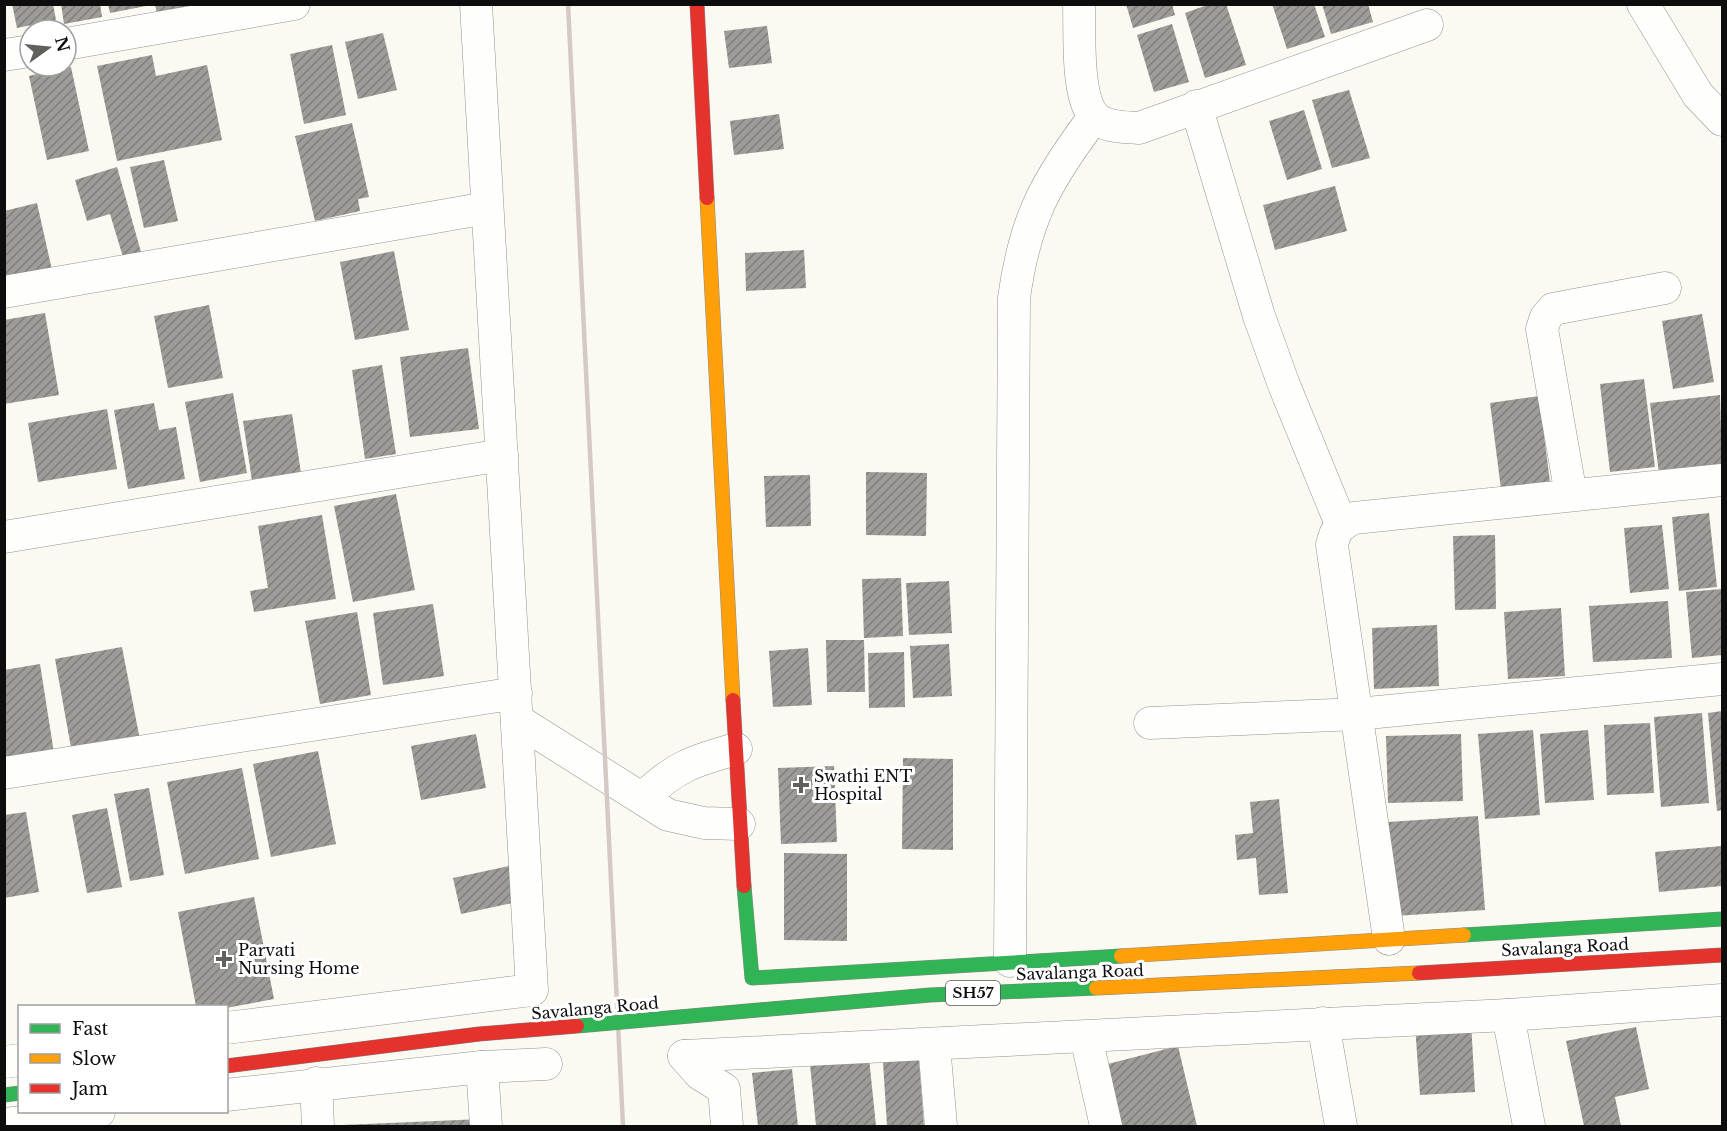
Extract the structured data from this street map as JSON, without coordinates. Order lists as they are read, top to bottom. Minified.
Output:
{"streets":{"street":["Savalanga Road","SH57"]},"places":{"health":["Swathi ENT Hospital","Parvati Nursing Home"]},"legend":["Fast","Slow","Jam"],"north":"right"}
